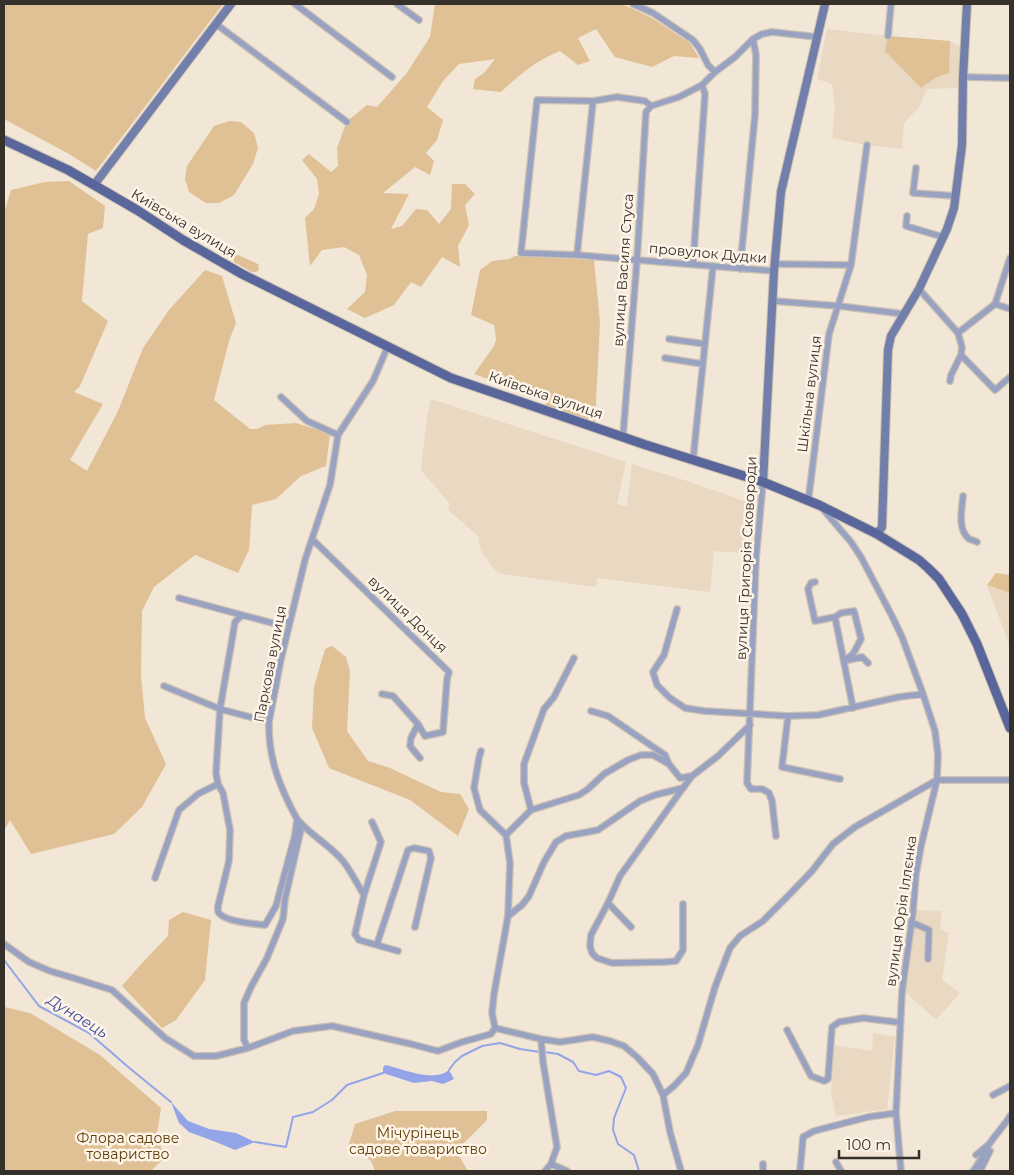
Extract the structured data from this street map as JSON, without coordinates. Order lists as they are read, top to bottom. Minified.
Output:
{"streets":{"main road":["Київська вулиця"],"street":["провулок Дудки","вулиця Василя Стуса","Шкільна вулиця","вулиця Григорія Сковороди","вулиця Донця","Паркова вулиця","вулиця Юрія Іллєнка"]},"crossings":[["Київська вулиця","вулиця Василя Стуса"],["Київська вулиця","Шкільна вулиця"],["Київська вулиця","вулиця Григорія Сковороди"],["Київська вулиця","Паркова вулиця"],["Київська вулиця","вулиця Юрія Іллєнка"],["провулок Дудки","вулиця Василя Стуса"],["провулок Дудки","вулиця Григорія Сковороди"],["вулиця Донця","Паркова вулиця"]],"water":["Дунаець"],"parks":["Мічурінець садове товариство","Флора садове товариство"],"scale_bar":"100 m"}
